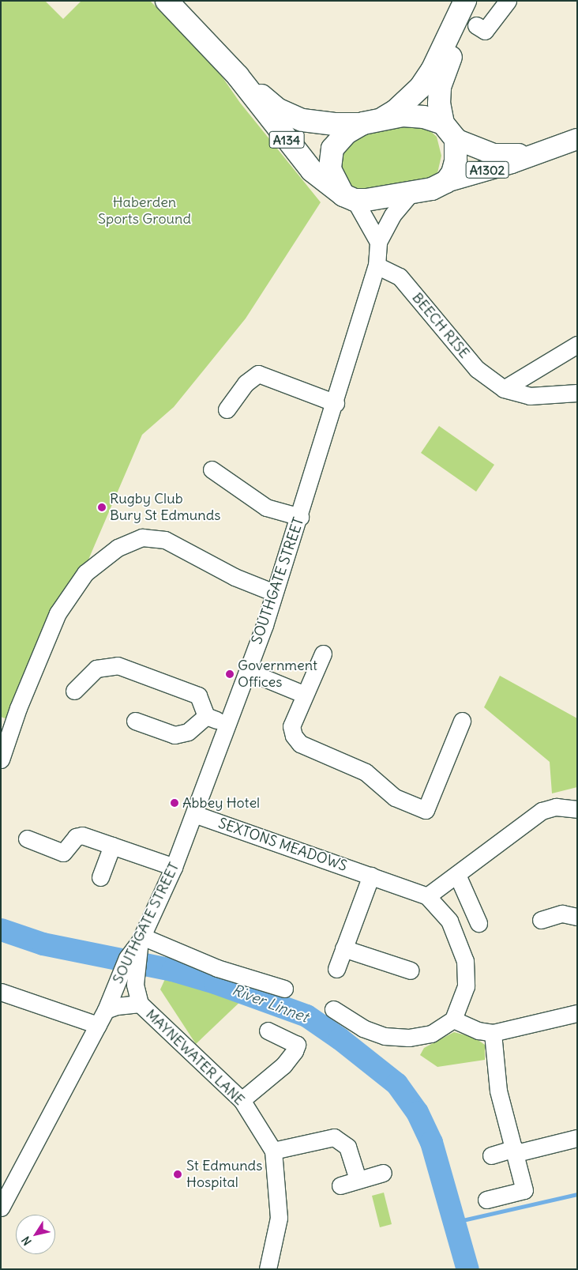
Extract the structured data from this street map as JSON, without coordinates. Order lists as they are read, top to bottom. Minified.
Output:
{"streets":{"highway":["A134"],"main road":["A1302"],"street":["BEECH RISE","SOUTHGATE STREET","SEXTONS MEADOWS","MAYNEWATER LANE"]},"crossings":[["A134","A1302"],["BEECH RISE","SOUTHGATE STREET"],["SOUTHGATE STREET","SEXTONS MEADOWS"],["SOUTHGATE STREET","MAYNEWATER LANE"]],"water":["River Linnet"],"parks":["Haberden Sports Ground"],"places":["Rugby Club Bury St Edmunds","Government Offices","Abbey Hotel","St Edmunds Hospital"],"north":"bottom left"}
